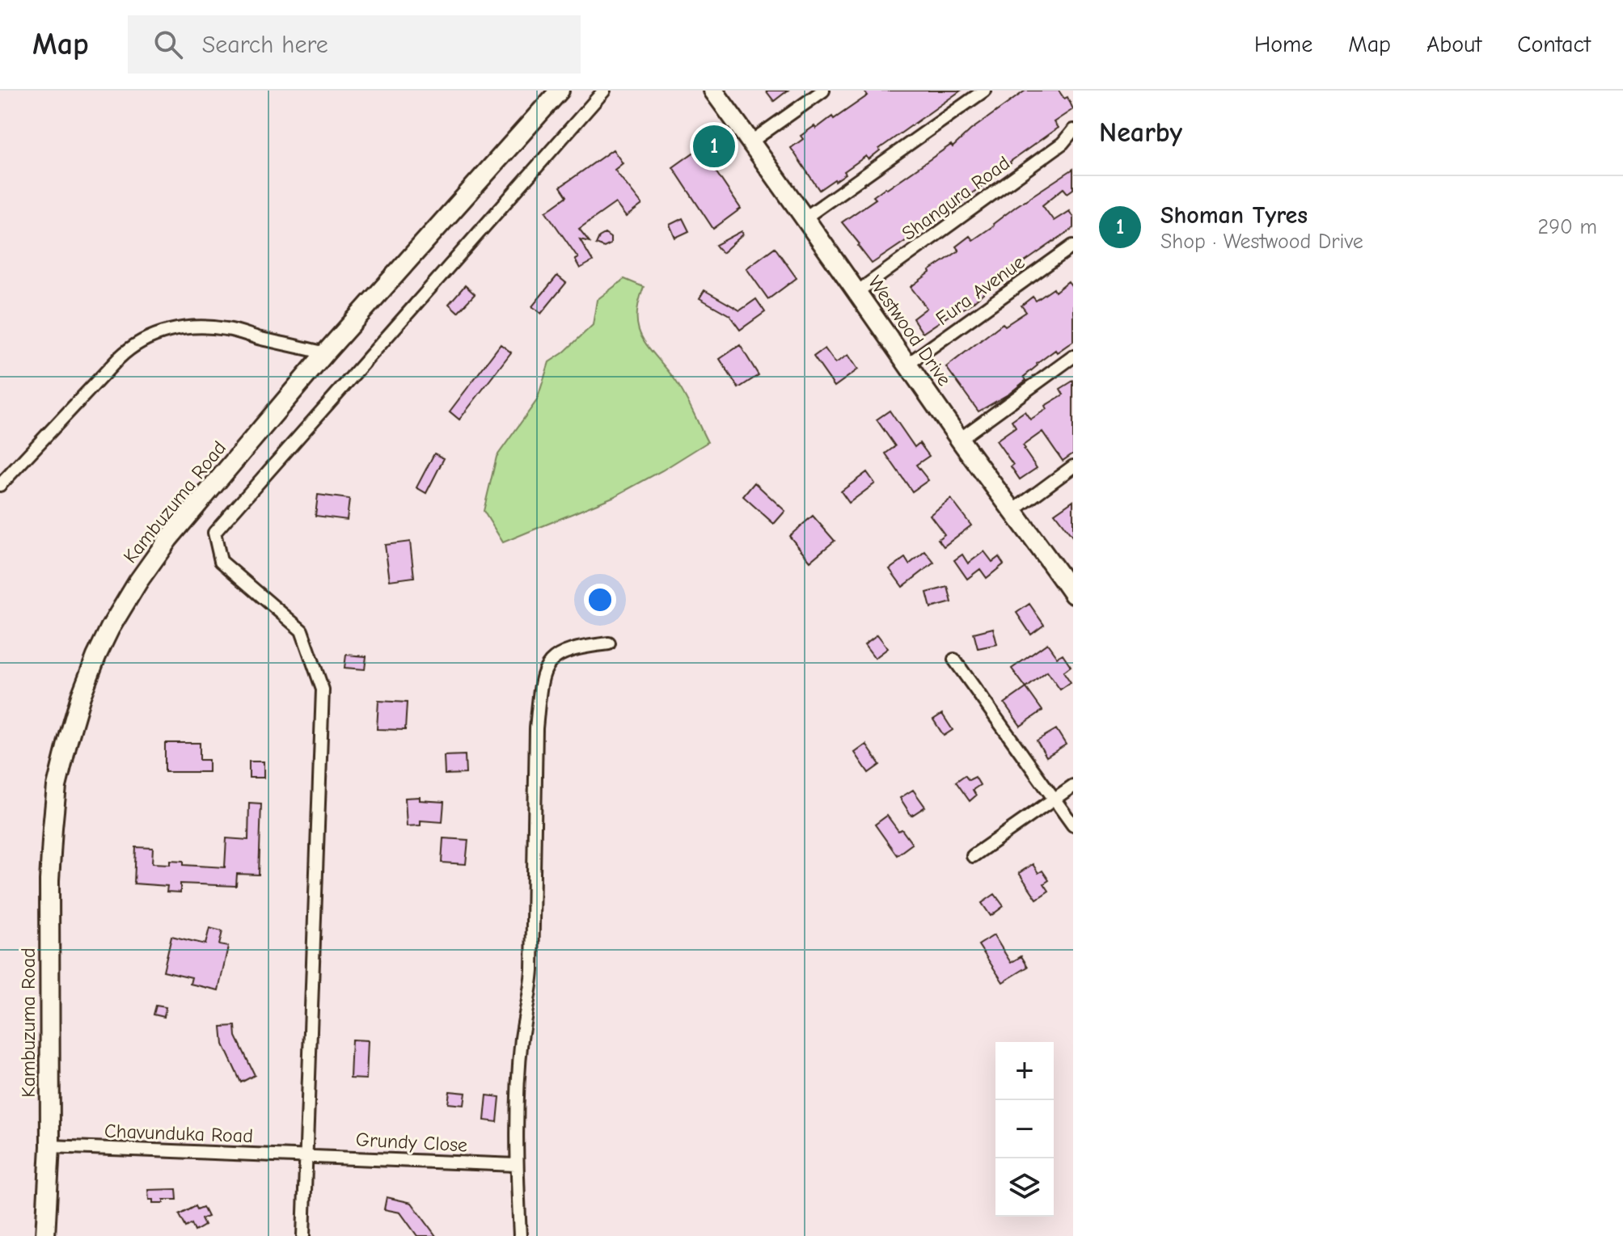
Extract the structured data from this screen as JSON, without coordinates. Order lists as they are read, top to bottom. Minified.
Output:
{"streets":{"main road":["Westwood Drive","Kambuzuma Road"],"street":["Shangura Road","Fura Avenue","Chavunduka Road","Grundy Close"]},"crossings":[["Shangura Road","Westwood Drive"],["Fura Avenue","Westwood Drive"],["Kambuzuma Road","Chavunduka Road"],["Chavunduka Road","Grundy Close"]],"page":{"header":"Map","search":"Search here","nav":["Home","Map","About","Contact"],"heading":"Nearby","pins":"1","list":[{"mark":"1","name":"Shoman Tyres","note":"Shop · Westwood Drive","value":"290 m"}],"map_buttons":["+","−"]}}
